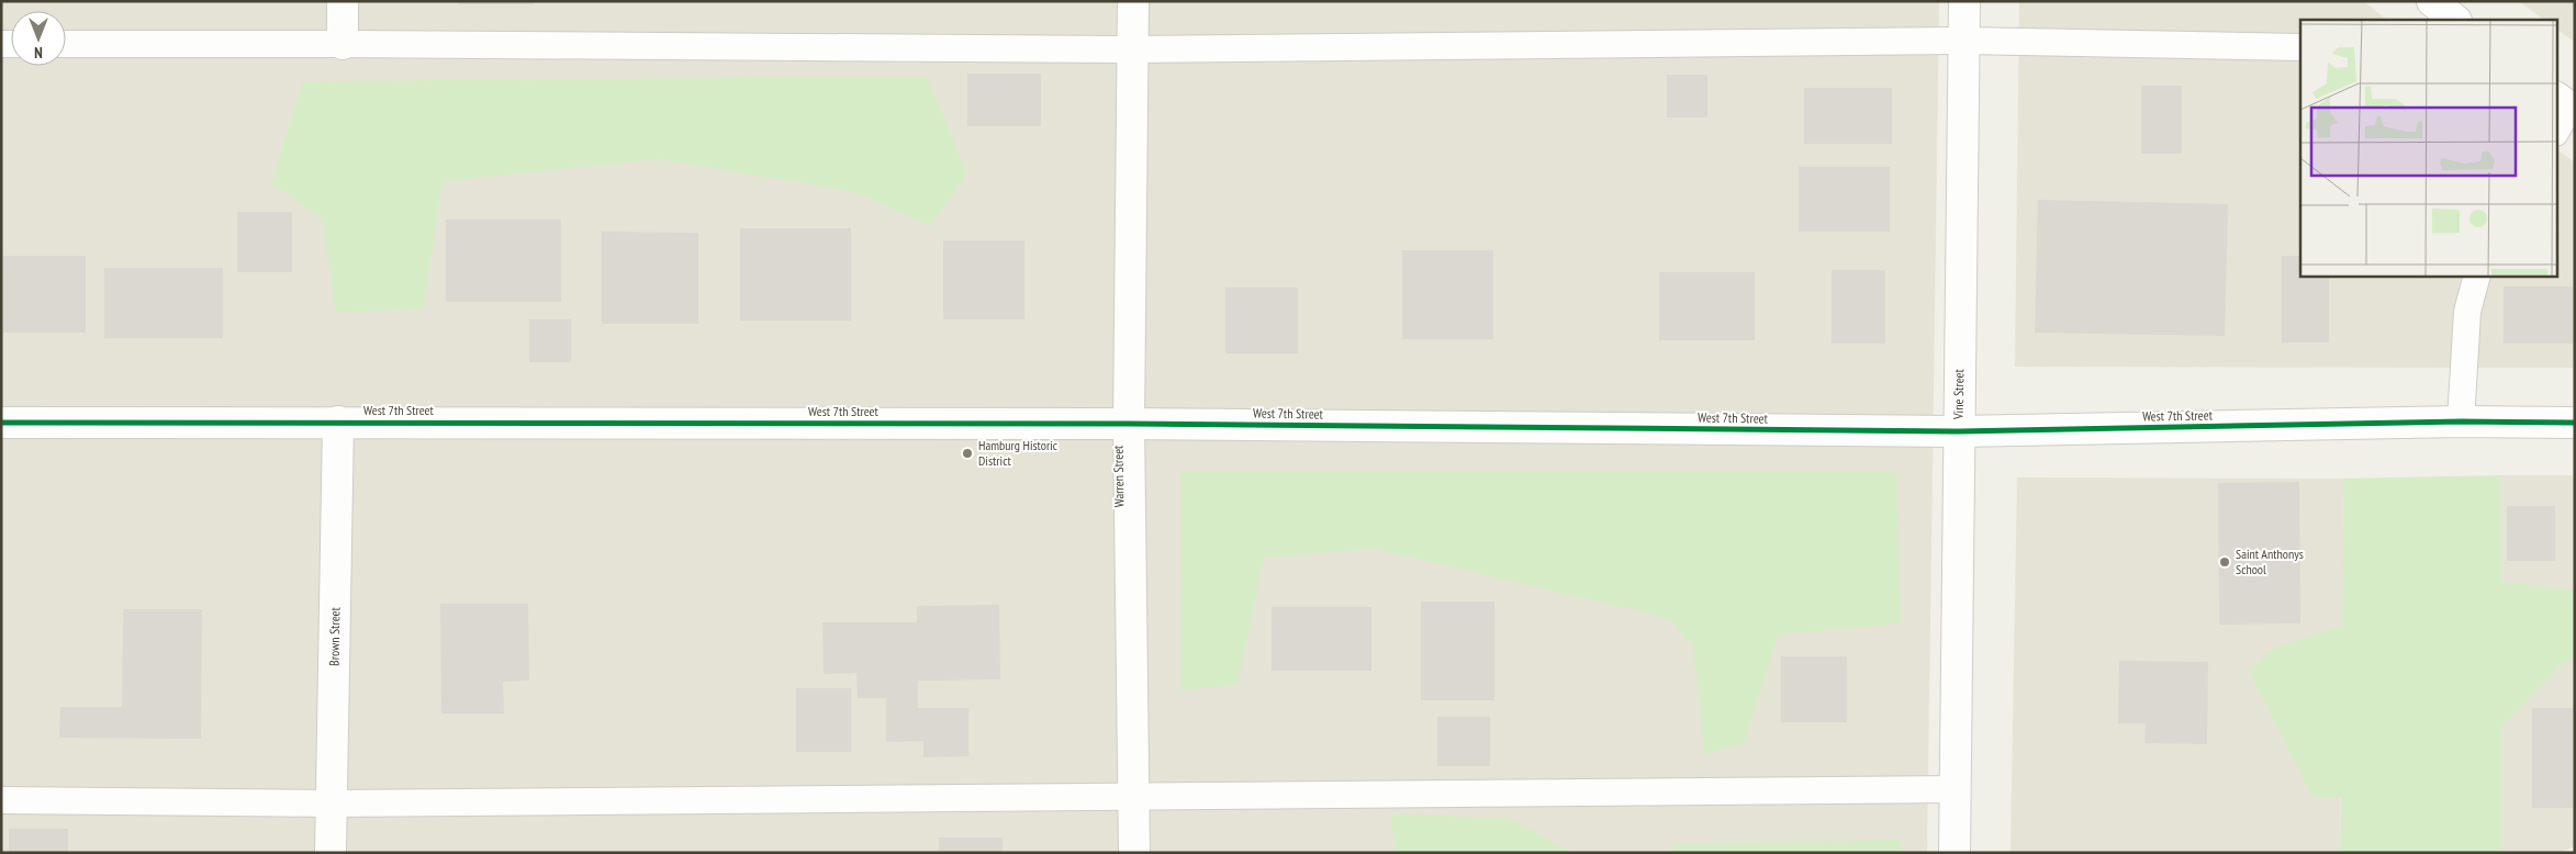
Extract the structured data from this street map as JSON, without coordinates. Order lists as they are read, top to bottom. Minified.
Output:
{"streets":{"street":["Vine Street","West 7th Street","Warren Street","Brown Street"]},"crossings":[["Vine Street","West 7th Street"],["West 7th Street","Warren Street"],["West 7th Street","Brown Street"]],"places":["Hamburg Historic District","Saint Anthonys School"],"north":"bottom"}
